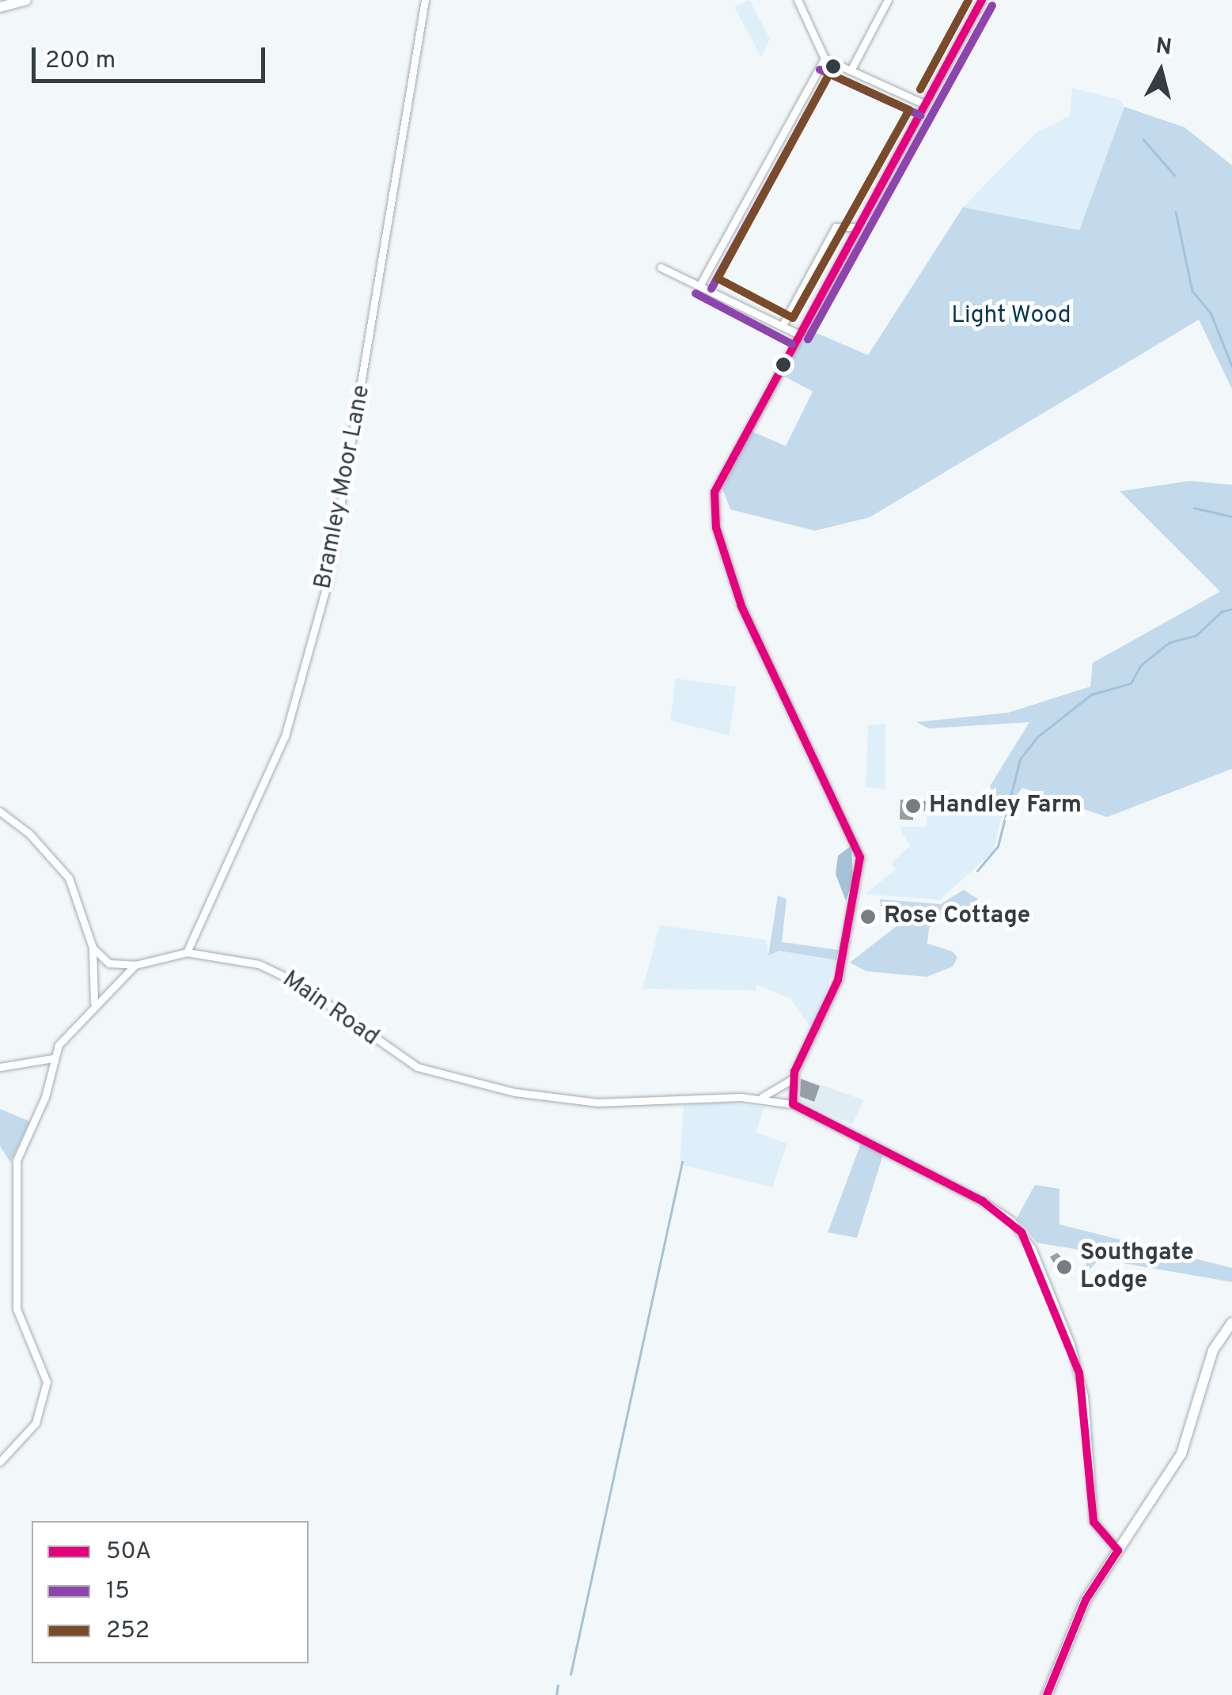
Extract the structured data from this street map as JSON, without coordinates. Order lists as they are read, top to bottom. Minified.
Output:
{"streets":{"street":["Bramley Moor Lane","Main Road"]},"crossings":[["Bramley Moor Lane","Main Road"]],"parks":["Light Wood"],"places":["Handley Farm","Rose Cottage","Southgate Lodge"],"lines":["transit line 50A","transit line 252","transit line 15"],"legend":["50A","15","252"],"scale_bar":"200 m","north":"top"}
